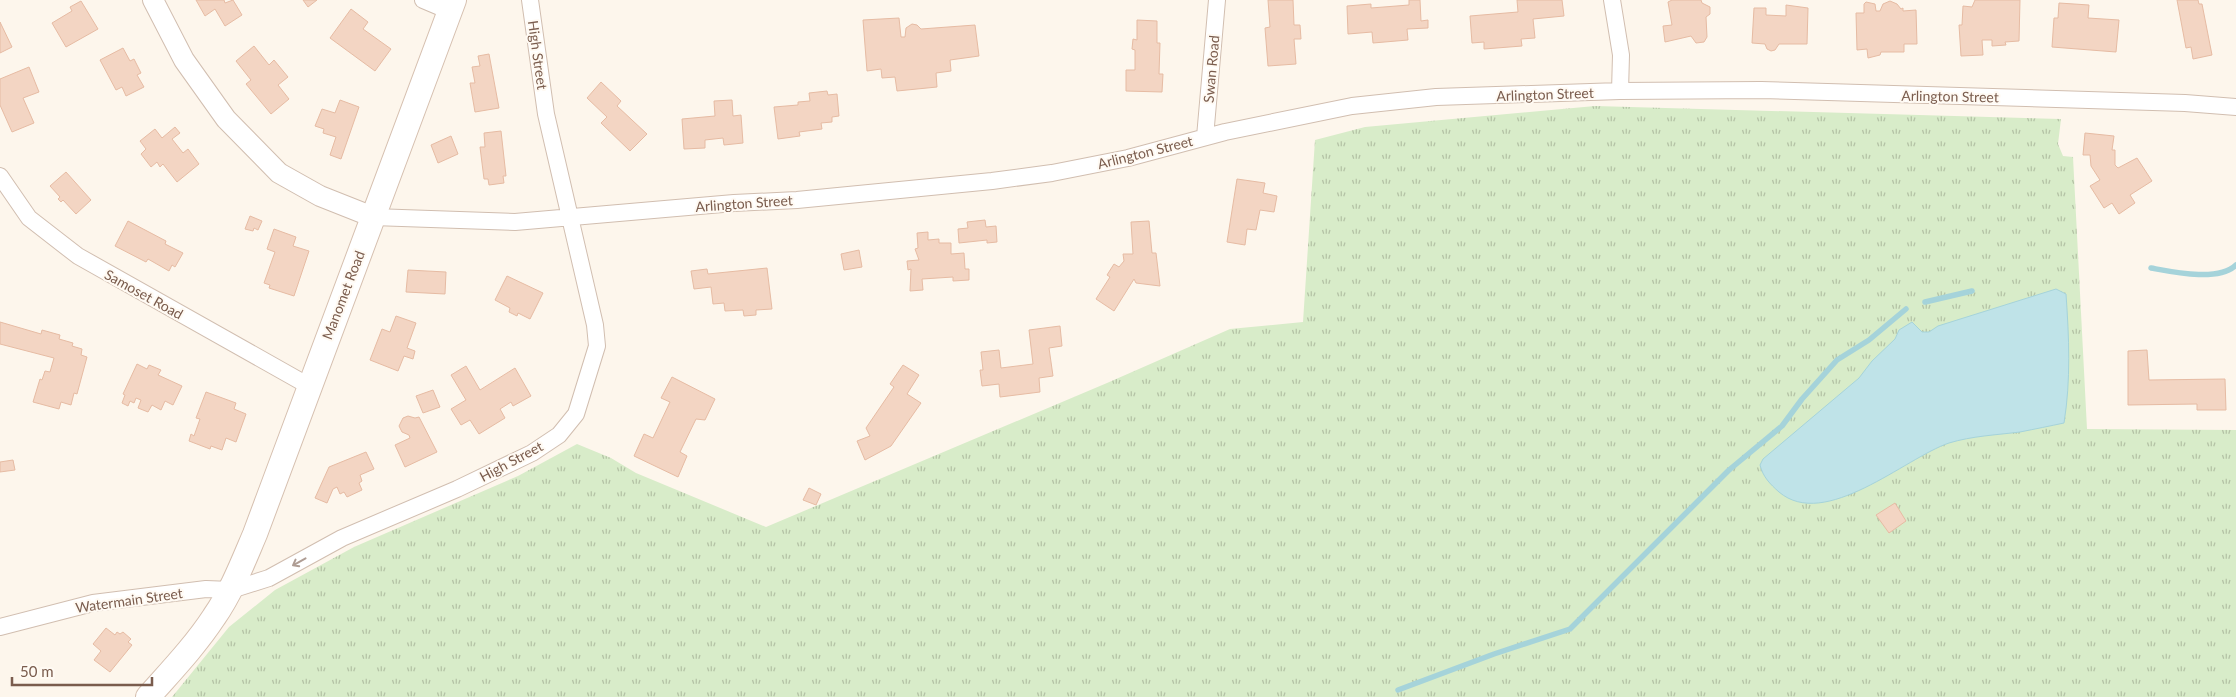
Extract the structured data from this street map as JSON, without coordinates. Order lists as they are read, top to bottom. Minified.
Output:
{"streets":{"main road":["Manomet Road"],"street":["High Street","Swan Road","Arlington Street","Samoset Road","Watermain Street"]},"crossings":[["High Street","Arlington Street"],["High Street","Manomet Road"],["High Street","Watermain Street"],["Swan Road","Arlington Street"],["Arlington Street","Manomet Road"],["Samoset Road","Manomet Road"],["Manomet Road","Watermain Street"]],"one_way":["High Street"],"scale_bar":"50 m"}
